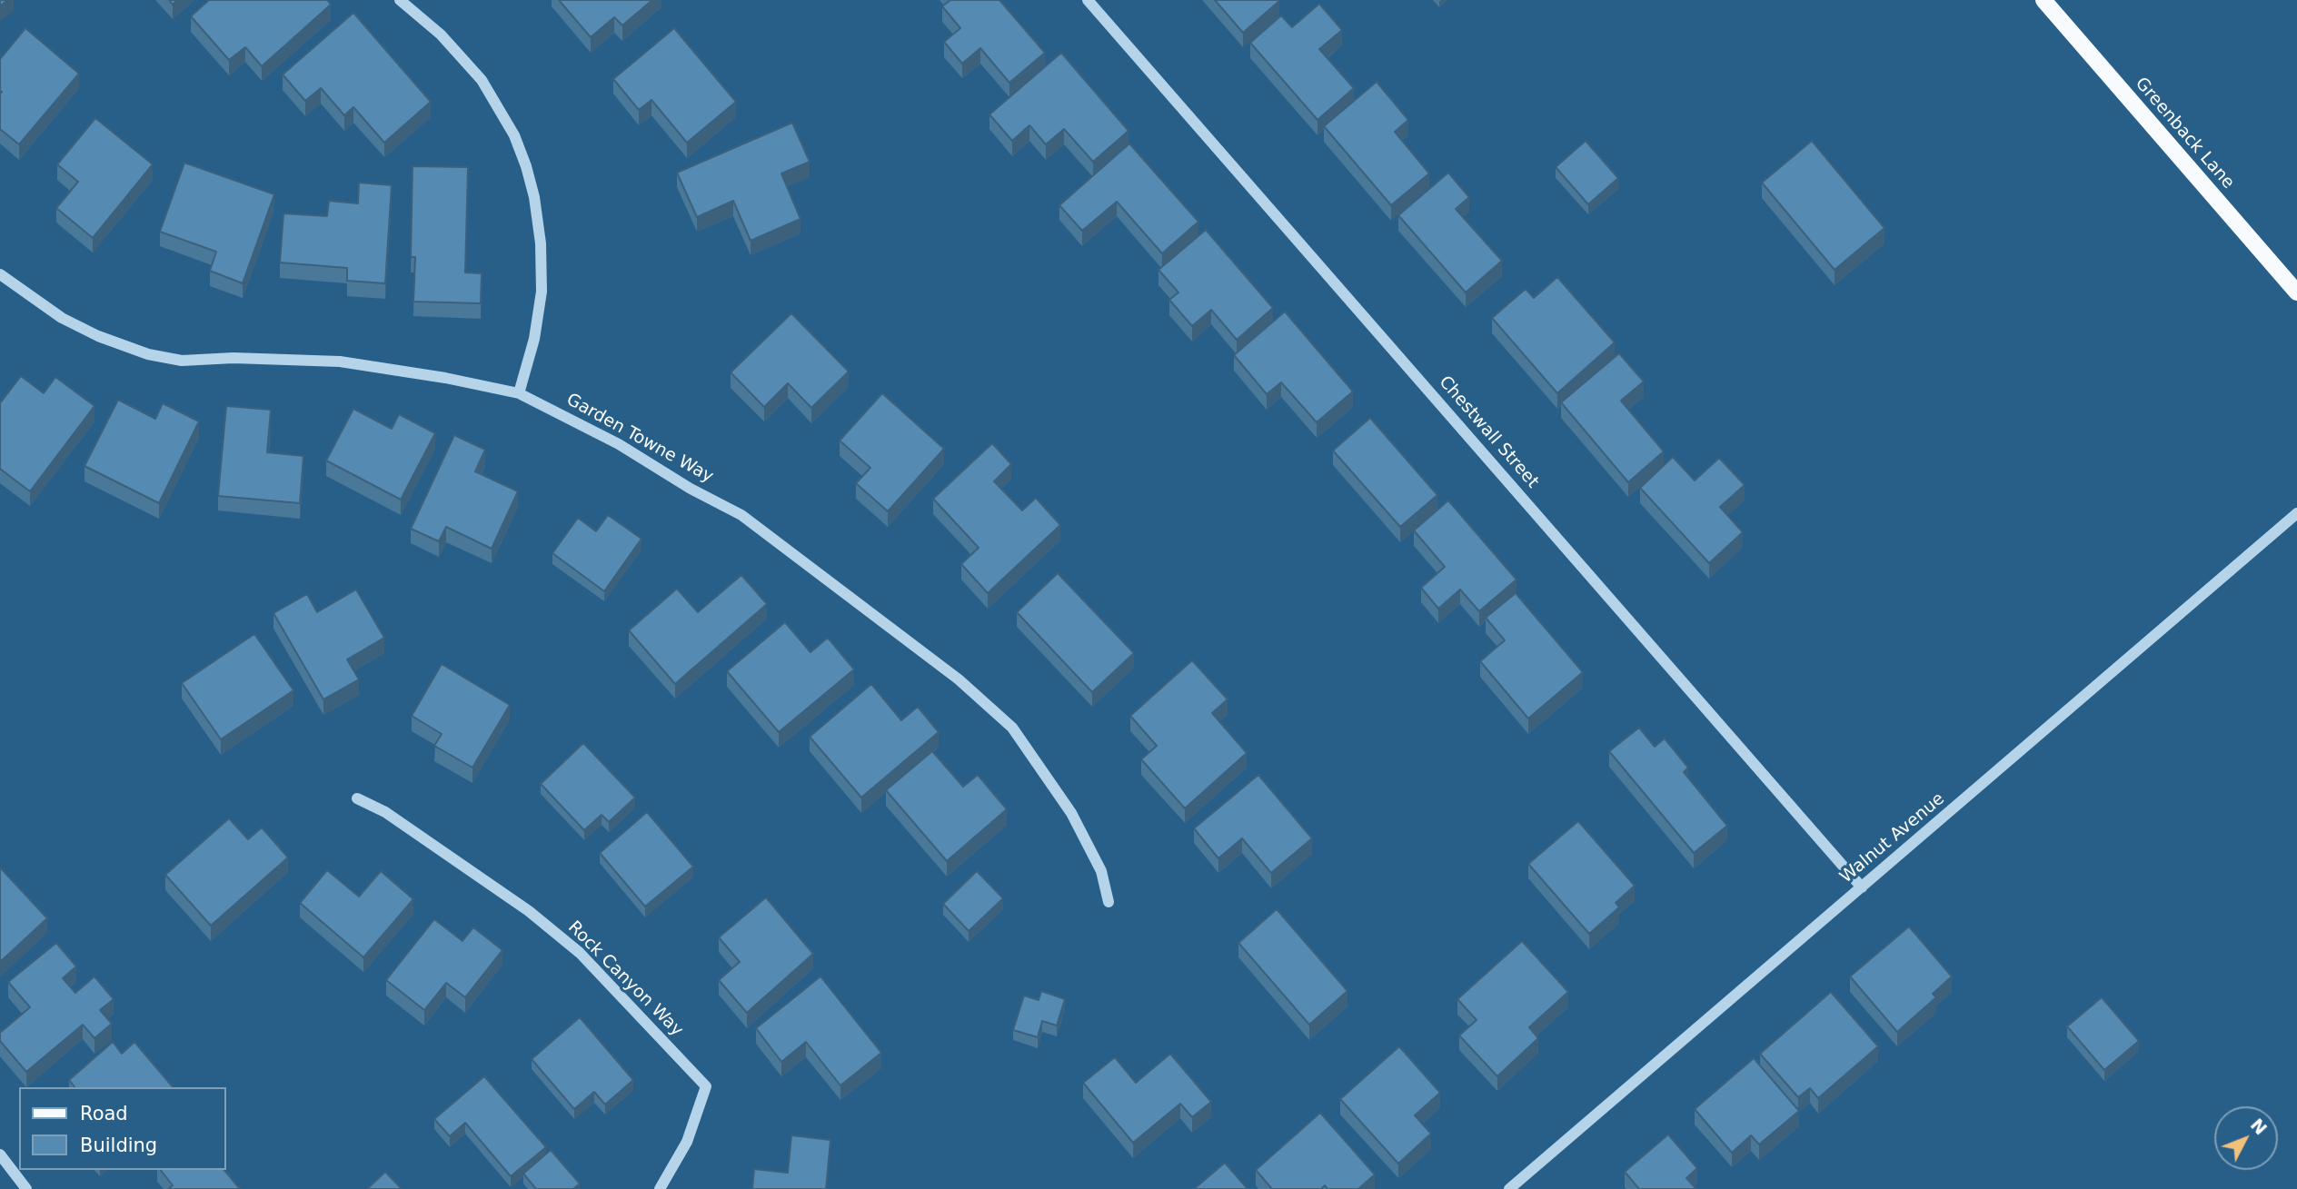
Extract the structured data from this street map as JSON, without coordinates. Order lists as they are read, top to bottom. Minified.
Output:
{"streets":{"main road":["Greenback Lane"],"street":["Chestwall Street","Garden Towne Way","Walnut Avenue","Rock Canyon Way"]},"crossings":[["Chestwall Street","Walnut Avenue"]],"legend":["Road","Building"],"north":"top right"}
